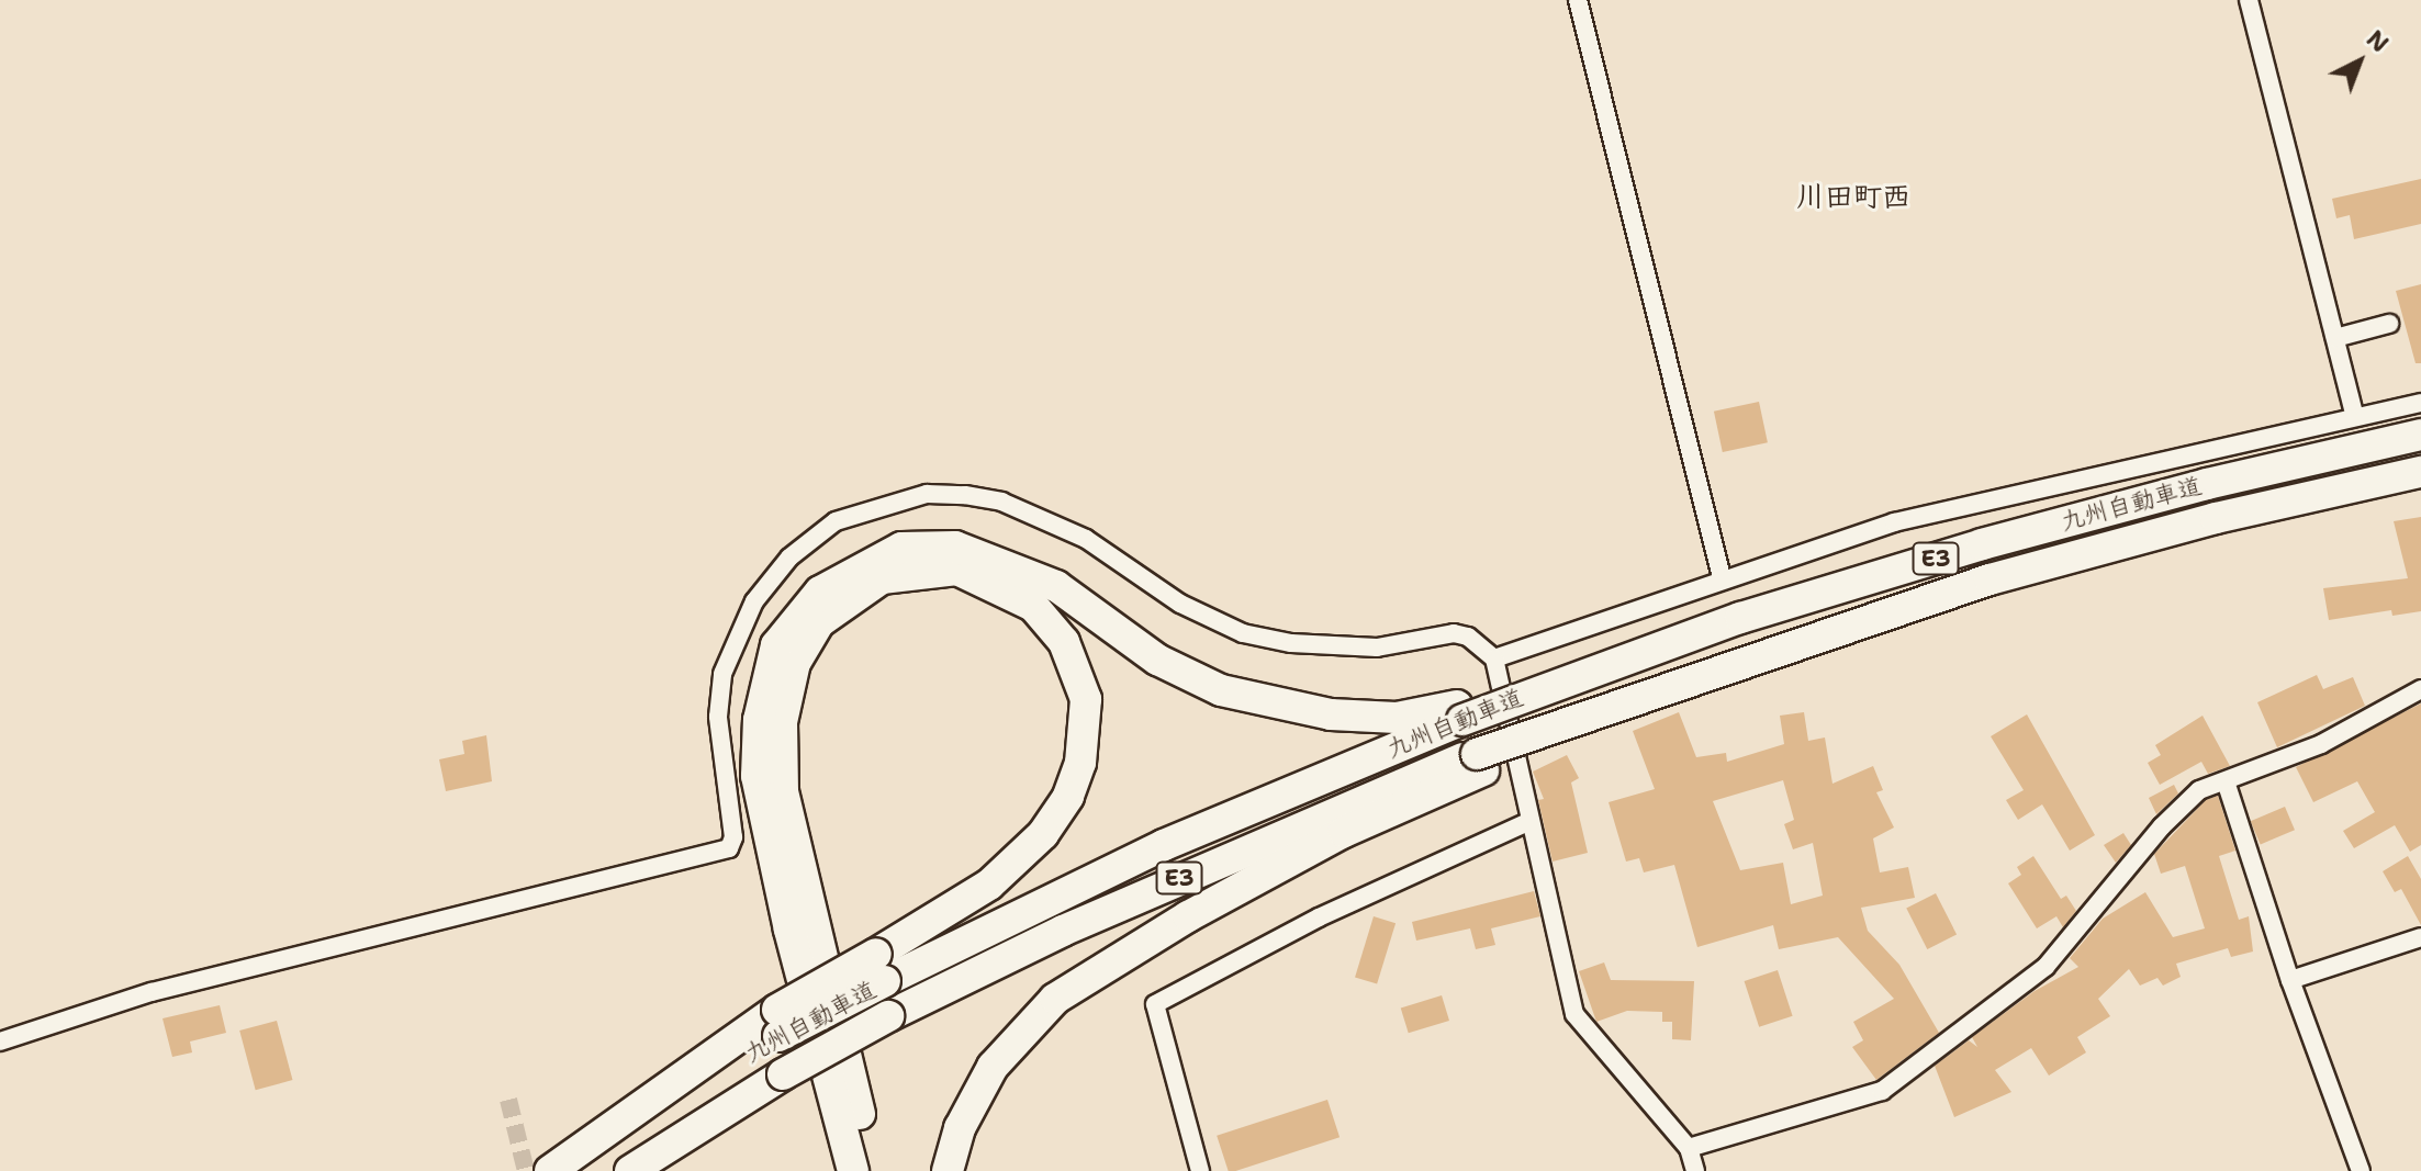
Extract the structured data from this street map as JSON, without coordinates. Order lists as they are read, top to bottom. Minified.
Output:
{"streets":{"highway":["九州自動車道","E3"]},"districts":["川田町西"],"north":"top right"}
